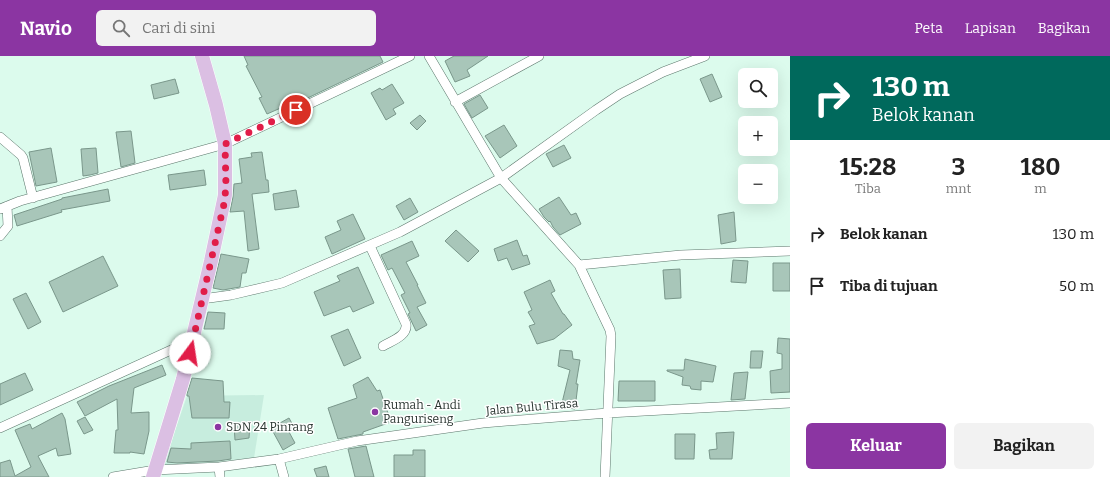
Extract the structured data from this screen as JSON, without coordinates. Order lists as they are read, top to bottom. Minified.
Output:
{"streets":{"street":["Jalan Bulu Tirasa"]},"places":["Rumah - Andi Panguriseng","SDN 24 Pinrang"],"page":{"header":"Navio","search":"Cari di sini","nav":["Peta","Lapisan","Bagikan"],"turn":["130 m","Belok kanan"],"map_buttons":["+","−"],"eta":["15:28","Tiba","3","mnt","180","m"],"list":[{"name":"Belok kanan","value":"130 m"},{"name":"Tiba di tujuan","value":"50 m"}],"buttons":["Keluar","Bagikan"]}}
